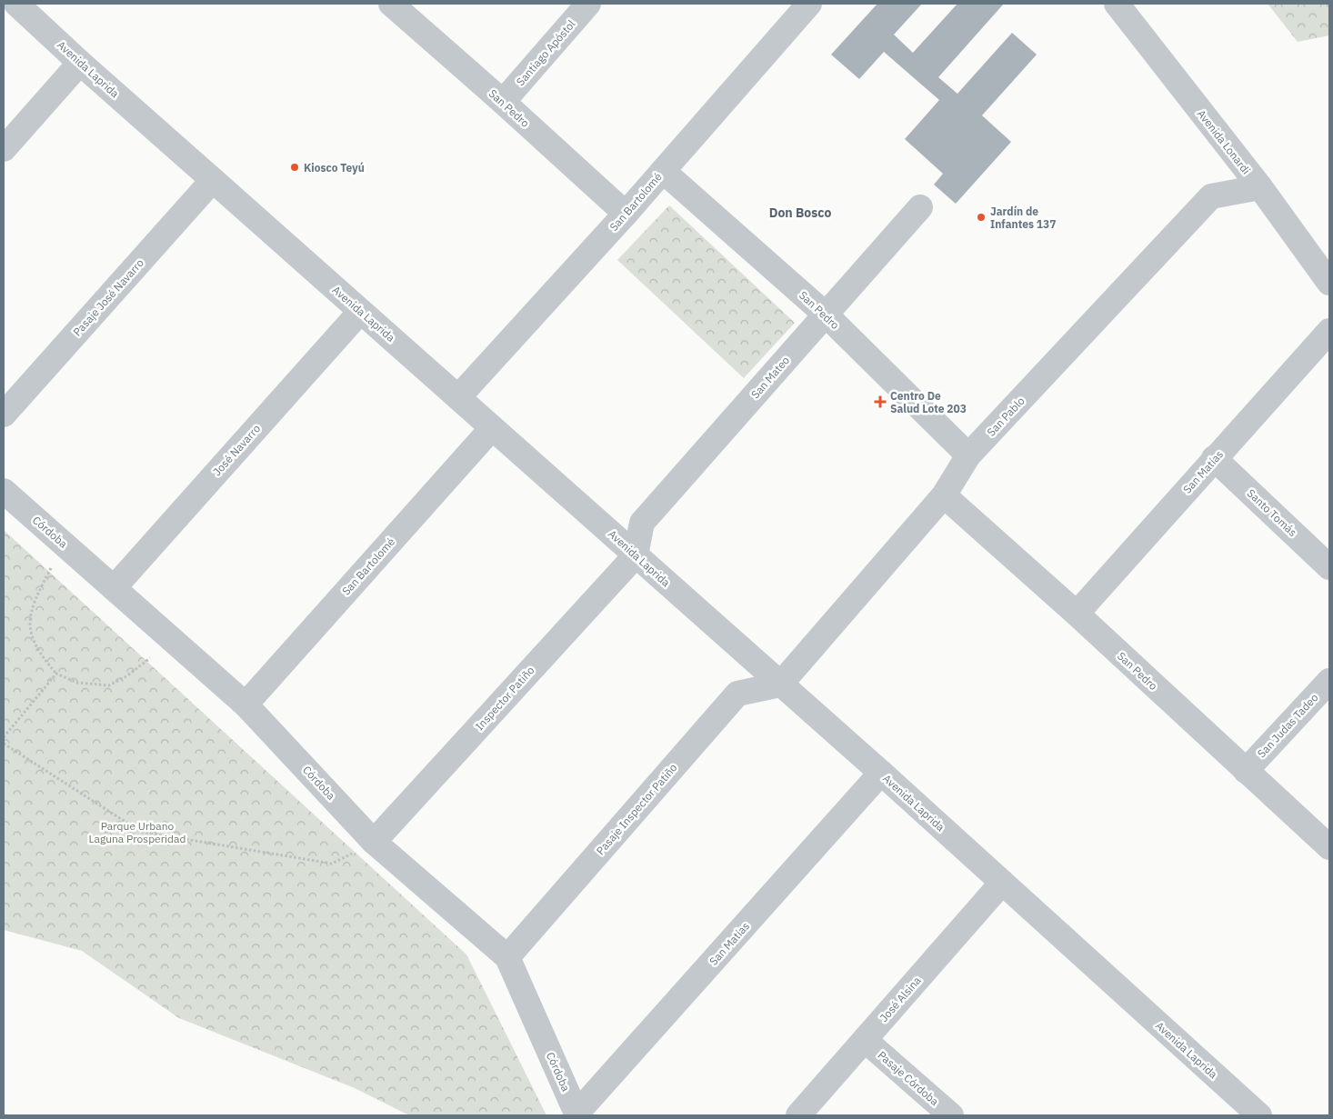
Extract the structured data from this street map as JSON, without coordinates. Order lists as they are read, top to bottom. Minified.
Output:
{"streets":{"street":["Santiago Apóstol","Avenida Laprida","San Pedro","Avenida Lonardi","San Bartolomé","Pasaje José Navarro","San Mateo","San Pablo","José Navarro","San Matías","Santo Tomás","Córdoba","Inspector Patiño","San Judas Tadeo","Pasaje Inspector Patiño","José Alsina","Pasaje Córdoba"]},"crossings":[["Santiago Apóstol","San Pedro"],["Avenida Laprida","San Bartolomé"],["Avenida Laprida","Pasaje José Navarro"],["Avenida Laprida","San Mateo"],["Avenida Laprida","San Pablo"],["Avenida Laprida","José Navarro"],["Avenida Laprida","San Matías"],["Avenida Laprida","Inspector Patiño"],["Avenida Laprida","Pasaje Inspector Patiño"],["Avenida Laprida","José Alsina"],["San Pedro","San Bartolomé"],["San Pedro","San Mateo"],["San Pedro","San Pablo"],["San Pedro","San Matías"],["San Pedro","San Judas Tadeo"],["Avenida Lonardi","San Pablo"],["San Bartolomé","Córdoba"],["San Mateo","Inspector Patiño"],["San Pablo","Pasaje Inspector Patiño"],["José Navarro","Córdoba"],["San Matías","Santo Tomás"],["San Matías","Córdoba"],["Córdoba","Inspector Patiño"],["Córdoba","Pasaje Inspector Patiño"],["José Alsina","Pasaje Córdoba"]],"districts":["Don Bosco"],"parks":["Parque Urbano Laguna Prosperidad"],"places":{"other":["Kiosco Teyú","Jardín de Infantes 137"],"health":["Centro De Salud Lote 203"]}}
